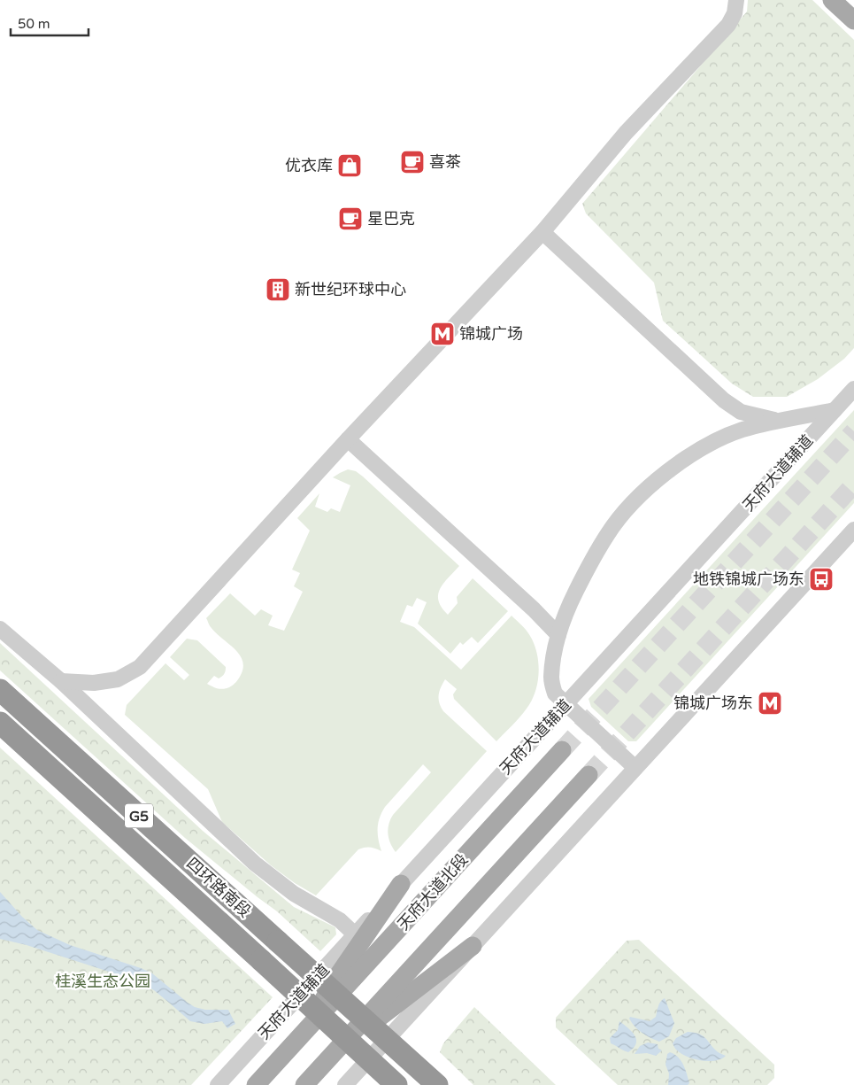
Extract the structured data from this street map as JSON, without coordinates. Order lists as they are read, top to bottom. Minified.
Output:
{"streets":{"highway":["G5","四环路南段"],"main road":["天府大道北段"],"street":["天府大道辅道"]},"parks":["桂溪生态公园"],"places":{"cafe":["喜茶","星巴克"],"shop":["优衣库"],"building":["新世纪环球中心"],"metro station":["锦城广场","锦城广场东"],"bus stop":["地铁锦城广场东"]},"scale_bar":"50 m"}
